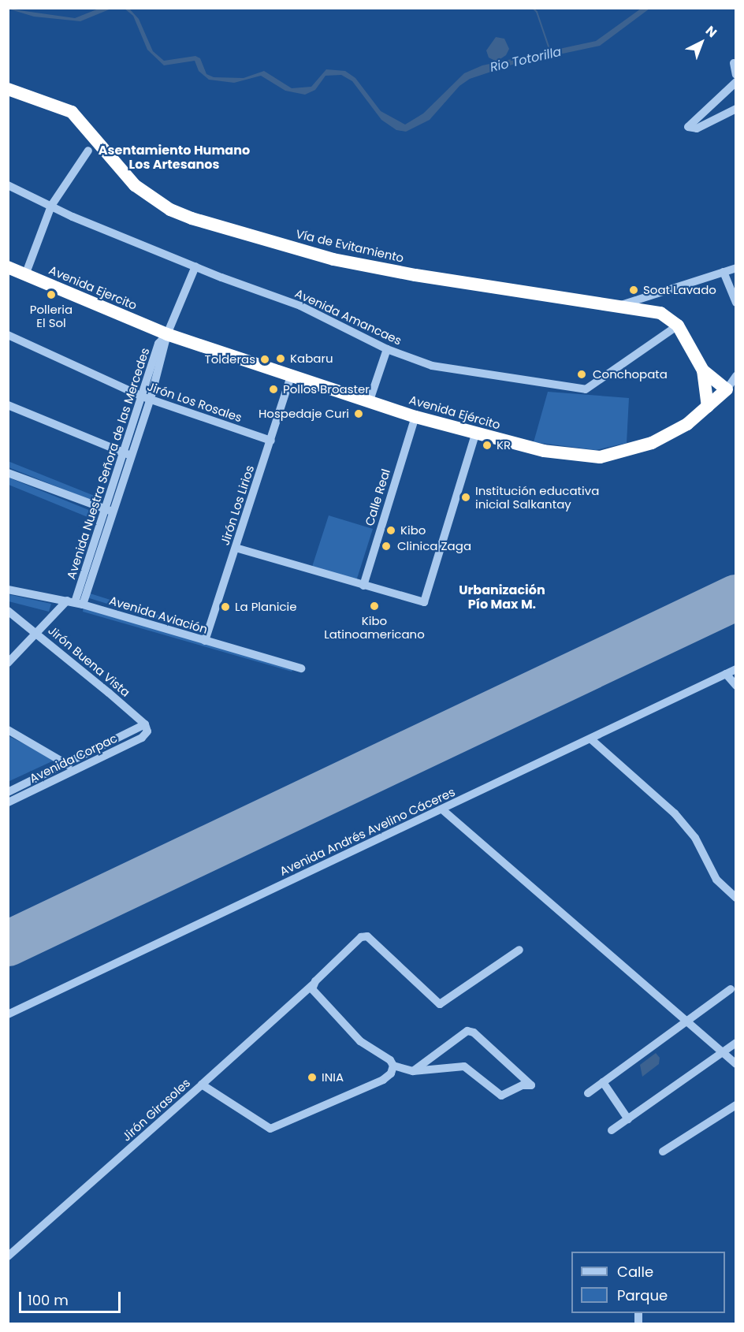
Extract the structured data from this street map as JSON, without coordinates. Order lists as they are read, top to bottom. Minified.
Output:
{"streets":{"highway":["Vía de Evitamiento","Avenida Ejercito","Avenida Ejército"],"street":["Avenida Amancaes","Jirón Los Rosales","Avenida Nuestra Señora de las Mercedes","Calle Real","Jirón Los Lirios","Avenida Aviación","Jirón Buena Vista","Avenida Corpac","Avenida Andrés Avelino Cáceres","Jirón Girasoles"]},"crossings":[["Vía de Evitamiento","Avenida Amancaes"],["Vía de Evitamiento","Avenida Ejército"],["Avenida Ejercito","Avenida Ejército"],["Avenida Ejercito","Avenida Nuestra Señora de las Mercedes"],["Avenida Amancaes","Avenida Nuestra Señora de las Mercedes"],["Jirón Los Rosales","Avenida Nuestra Señora de las Mercedes"],["Jirón Los Rosales","Jirón Los Lirios"],["Avenida Ejército","Avenida Nuestra Señora de las Mercedes"],["Avenida Ejército","Calle Real"],["Avenida Ejército","Jirón Los Lirios"],["Avenida Nuestra Señora de las Mercedes","Avenida Aviación"],["Jirón Los Lirios","Avenida Aviación"],["Jirón Buena Vista","Avenida Corpac"]],"districts":["Asentamiento Humano Los Artesanos","Urbanización Pío Max M."],"water":["Rio Totorilla"],"places":["Soat Lavado","Polleria El Sol","Kabaru","Tolderas","Conchopata","Pollos Broaster","Hospedaje Curi","KR","Institución educativa inicial Salkantay","Kibo","Clinica Zaga","Kibo Latinoamericano","La Planicie","INIA"],"legend":["Calle","Parque"],"scale_bar":"100 m","north":"top right"}
